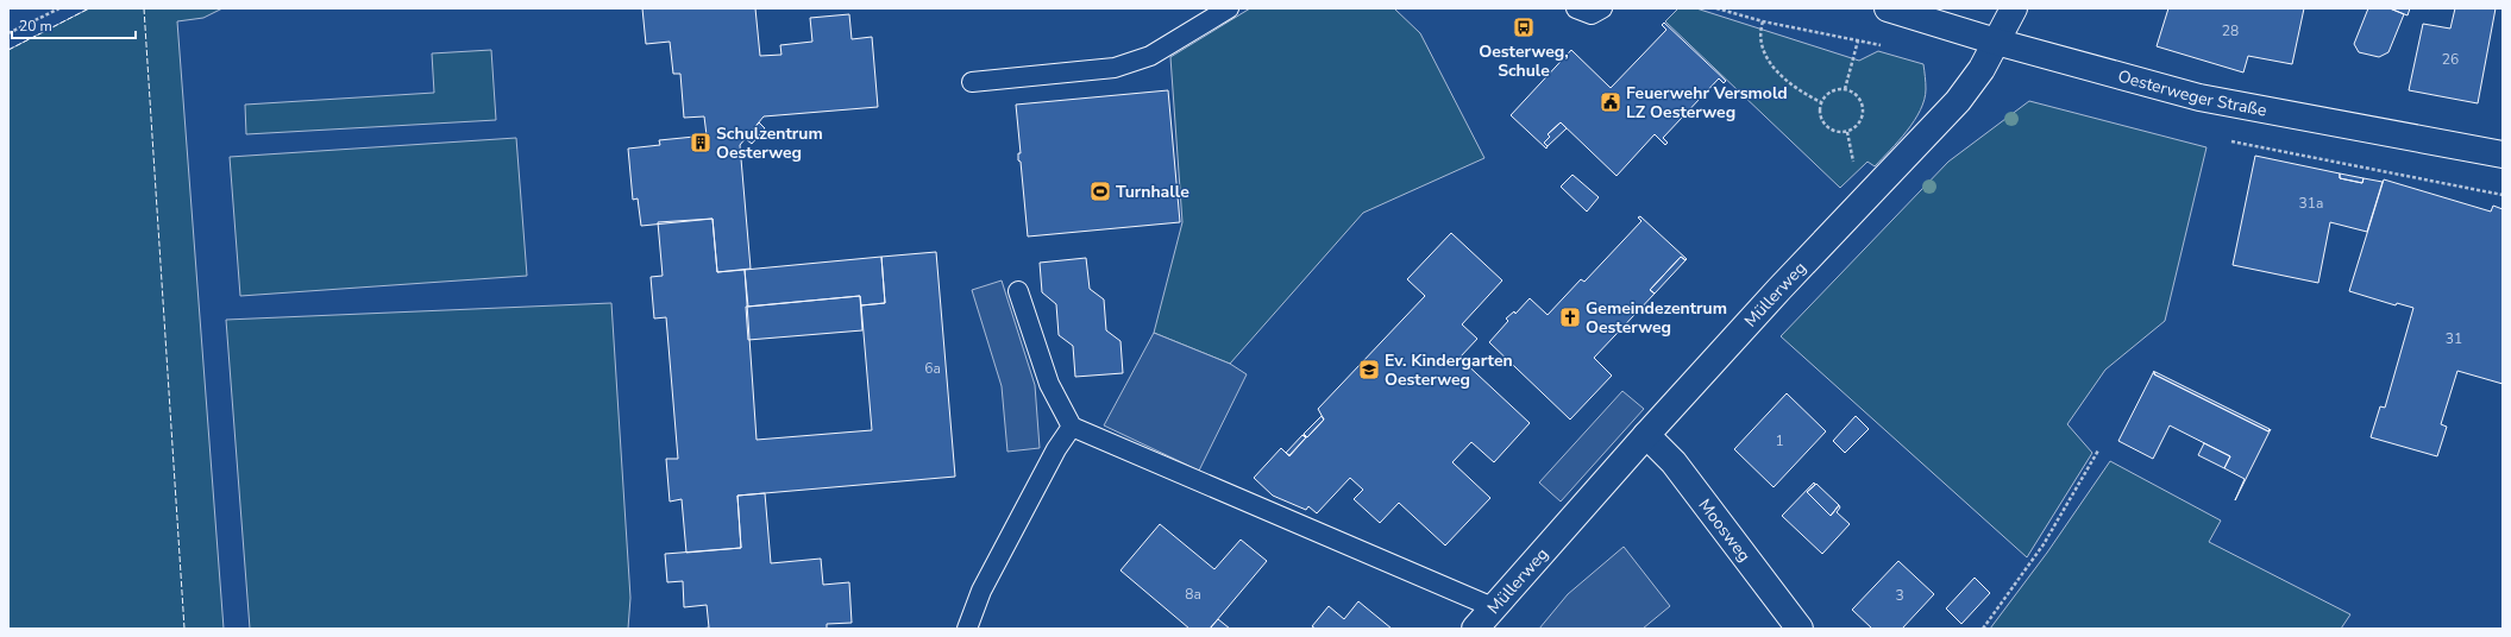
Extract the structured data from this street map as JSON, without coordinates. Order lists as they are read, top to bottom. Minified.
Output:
{"streets":{"street":["Oesterweger Straße","Müllerweg","Moosweg"]},"crossings":[["Oesterweger Straße","Müllerweg"],["Müllerweg","Moosweg"]],"places":{"bus stop":["Oesterweg, Schule"],"public building":["Feuerwehr Versmold LZ Oesterweg"],"building":["Schulzentrum Oesterweg"],"sports":["Turnhalle"],"church":["Gemeindezentrum Oesterweg"],"school or university":["Ev. Kindergarten Oesterweg"]},"house_numbers":["28","26","31a","31","6a","1","8a","3"],"scale_bar":"20 m"}
